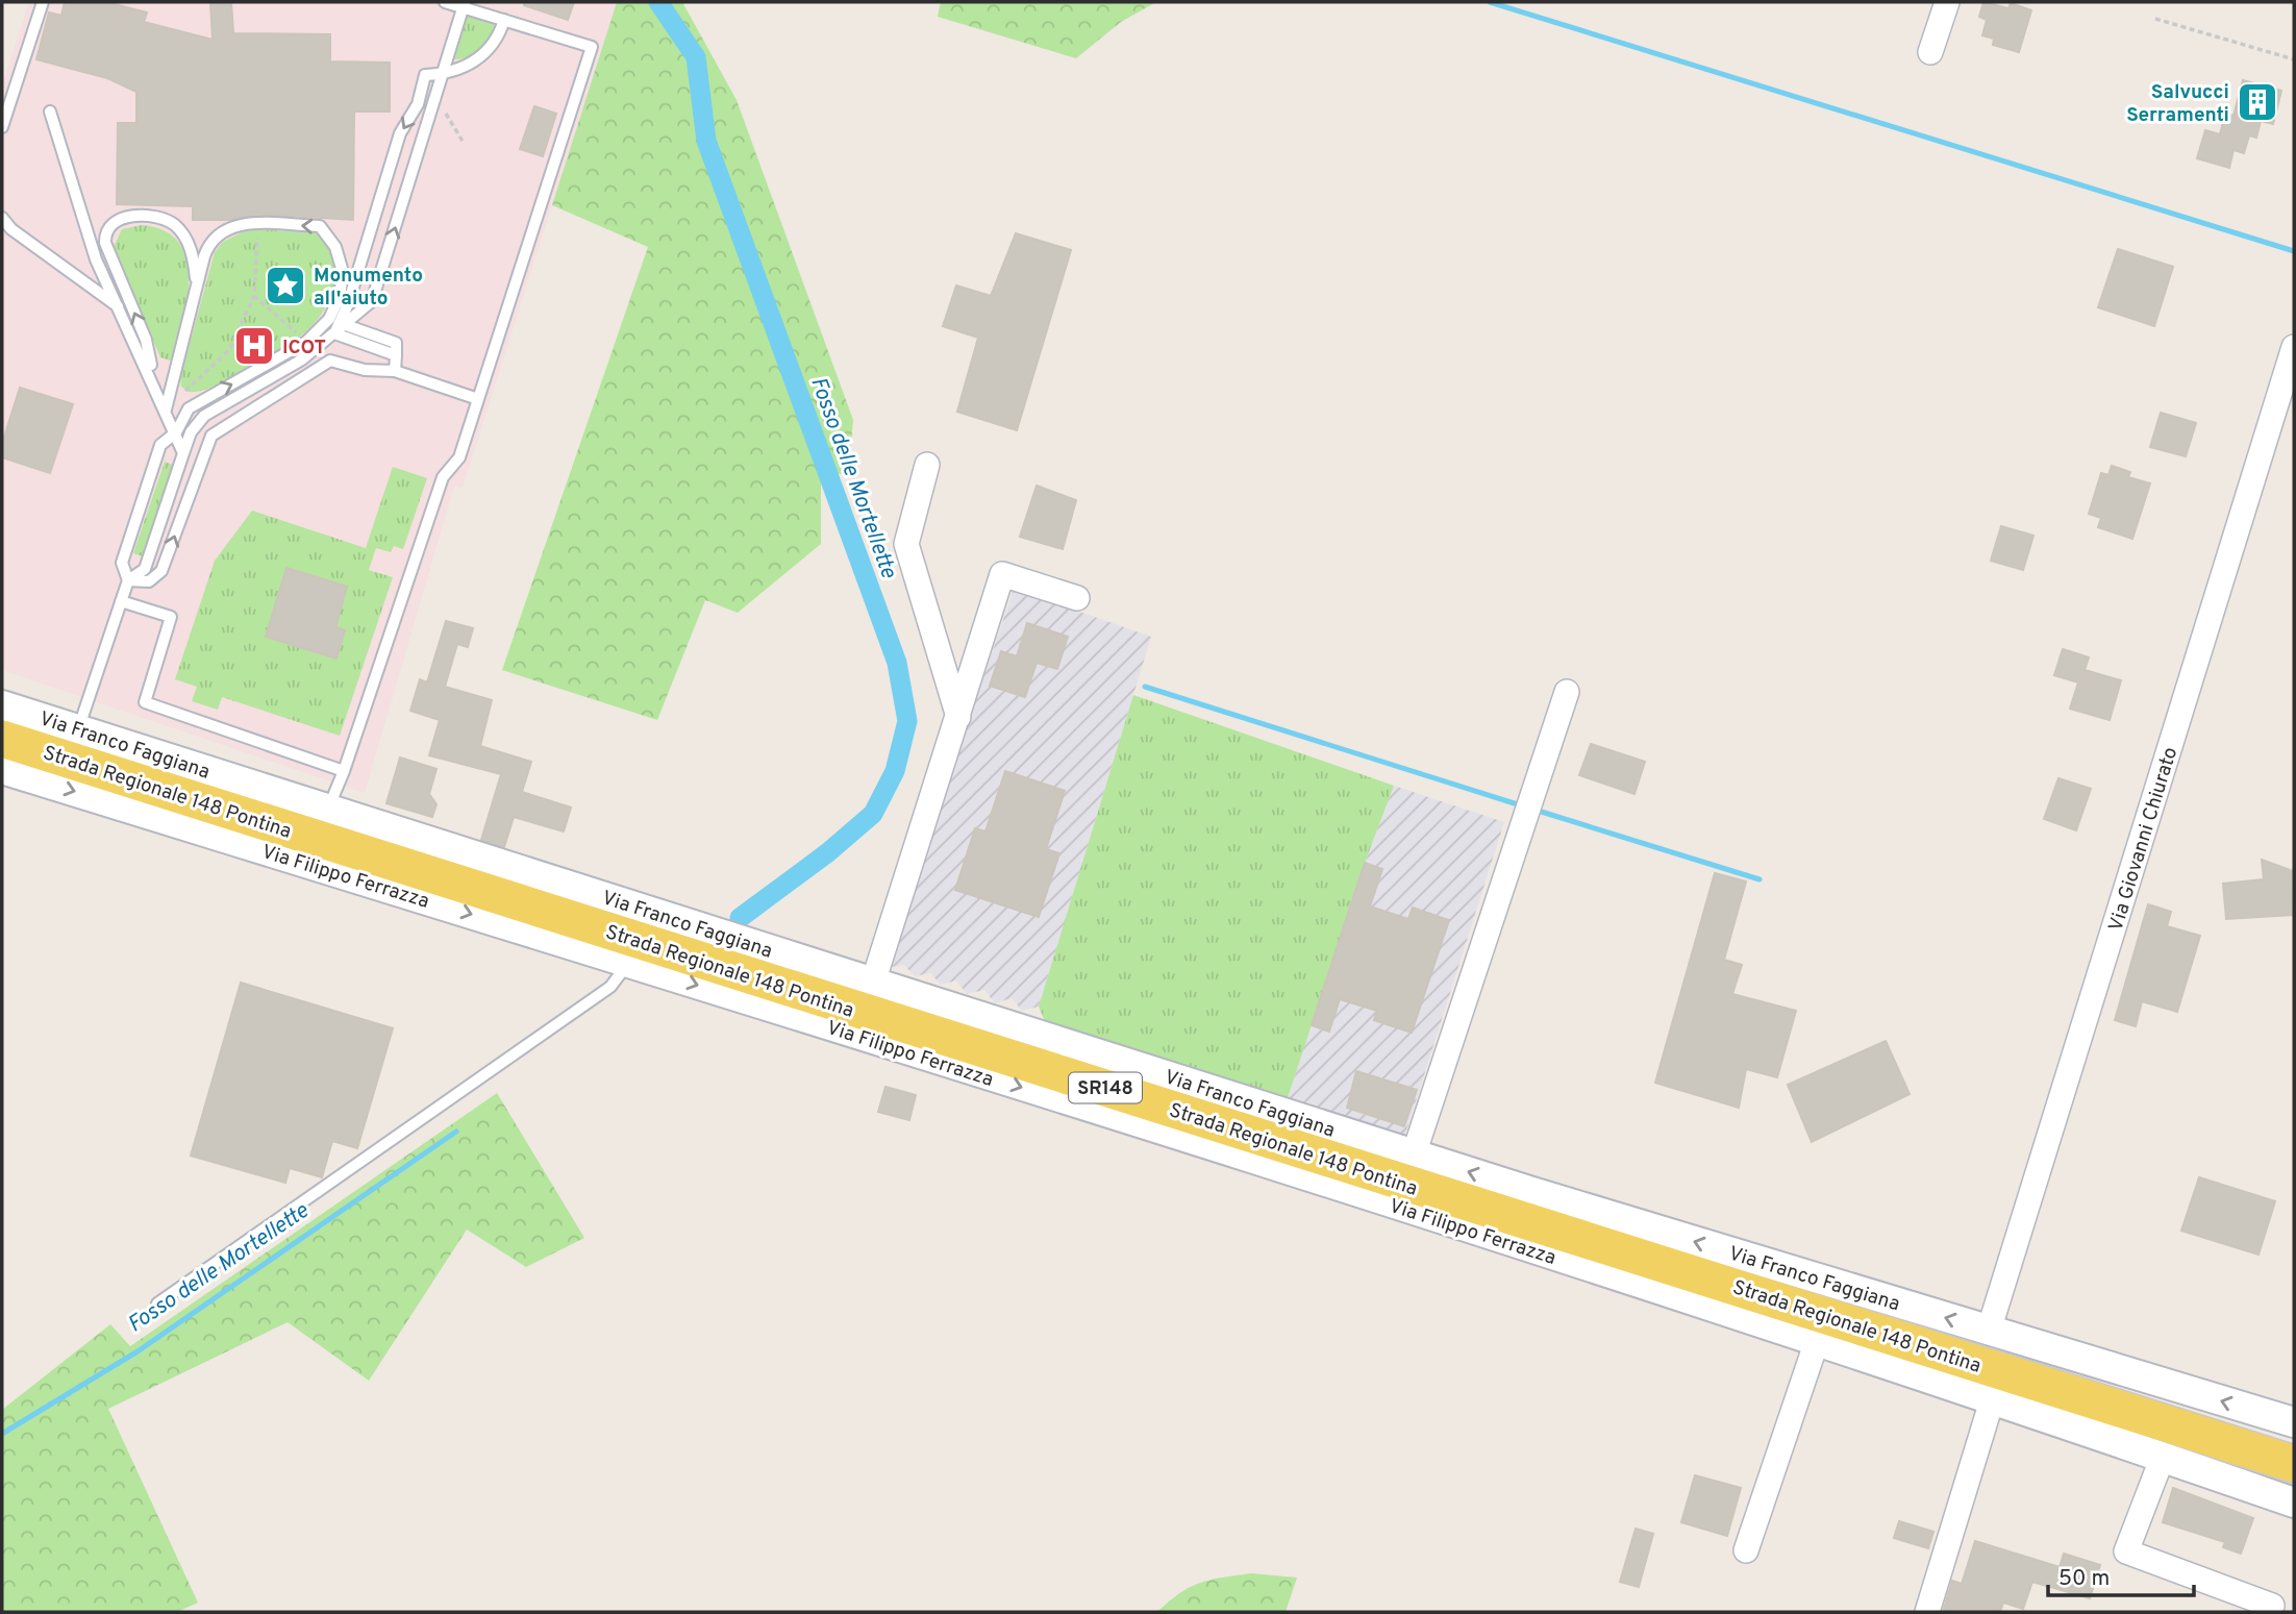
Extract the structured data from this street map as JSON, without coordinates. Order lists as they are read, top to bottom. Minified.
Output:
{"streets":{"main road":["Strada Regionale 148 Pontina","SR148"],"street":["Via Franco Faggiana","Via Giovanni Chiurato","Via Filippo Ferrazza"]},"crossings":[["Via Franco Faggiana","Via Giovanni Chiurato"]],"one_way":["Via Franco Faggiana","Via Filippo Ferrazza"],"water":["Fosso delle Mortellette"],"places":{"building":["Salvucci Serramenti"],"place":["Monumento all'aiuto"],"hospital":["ICOT"]},"scale_bar":"50 m"}
